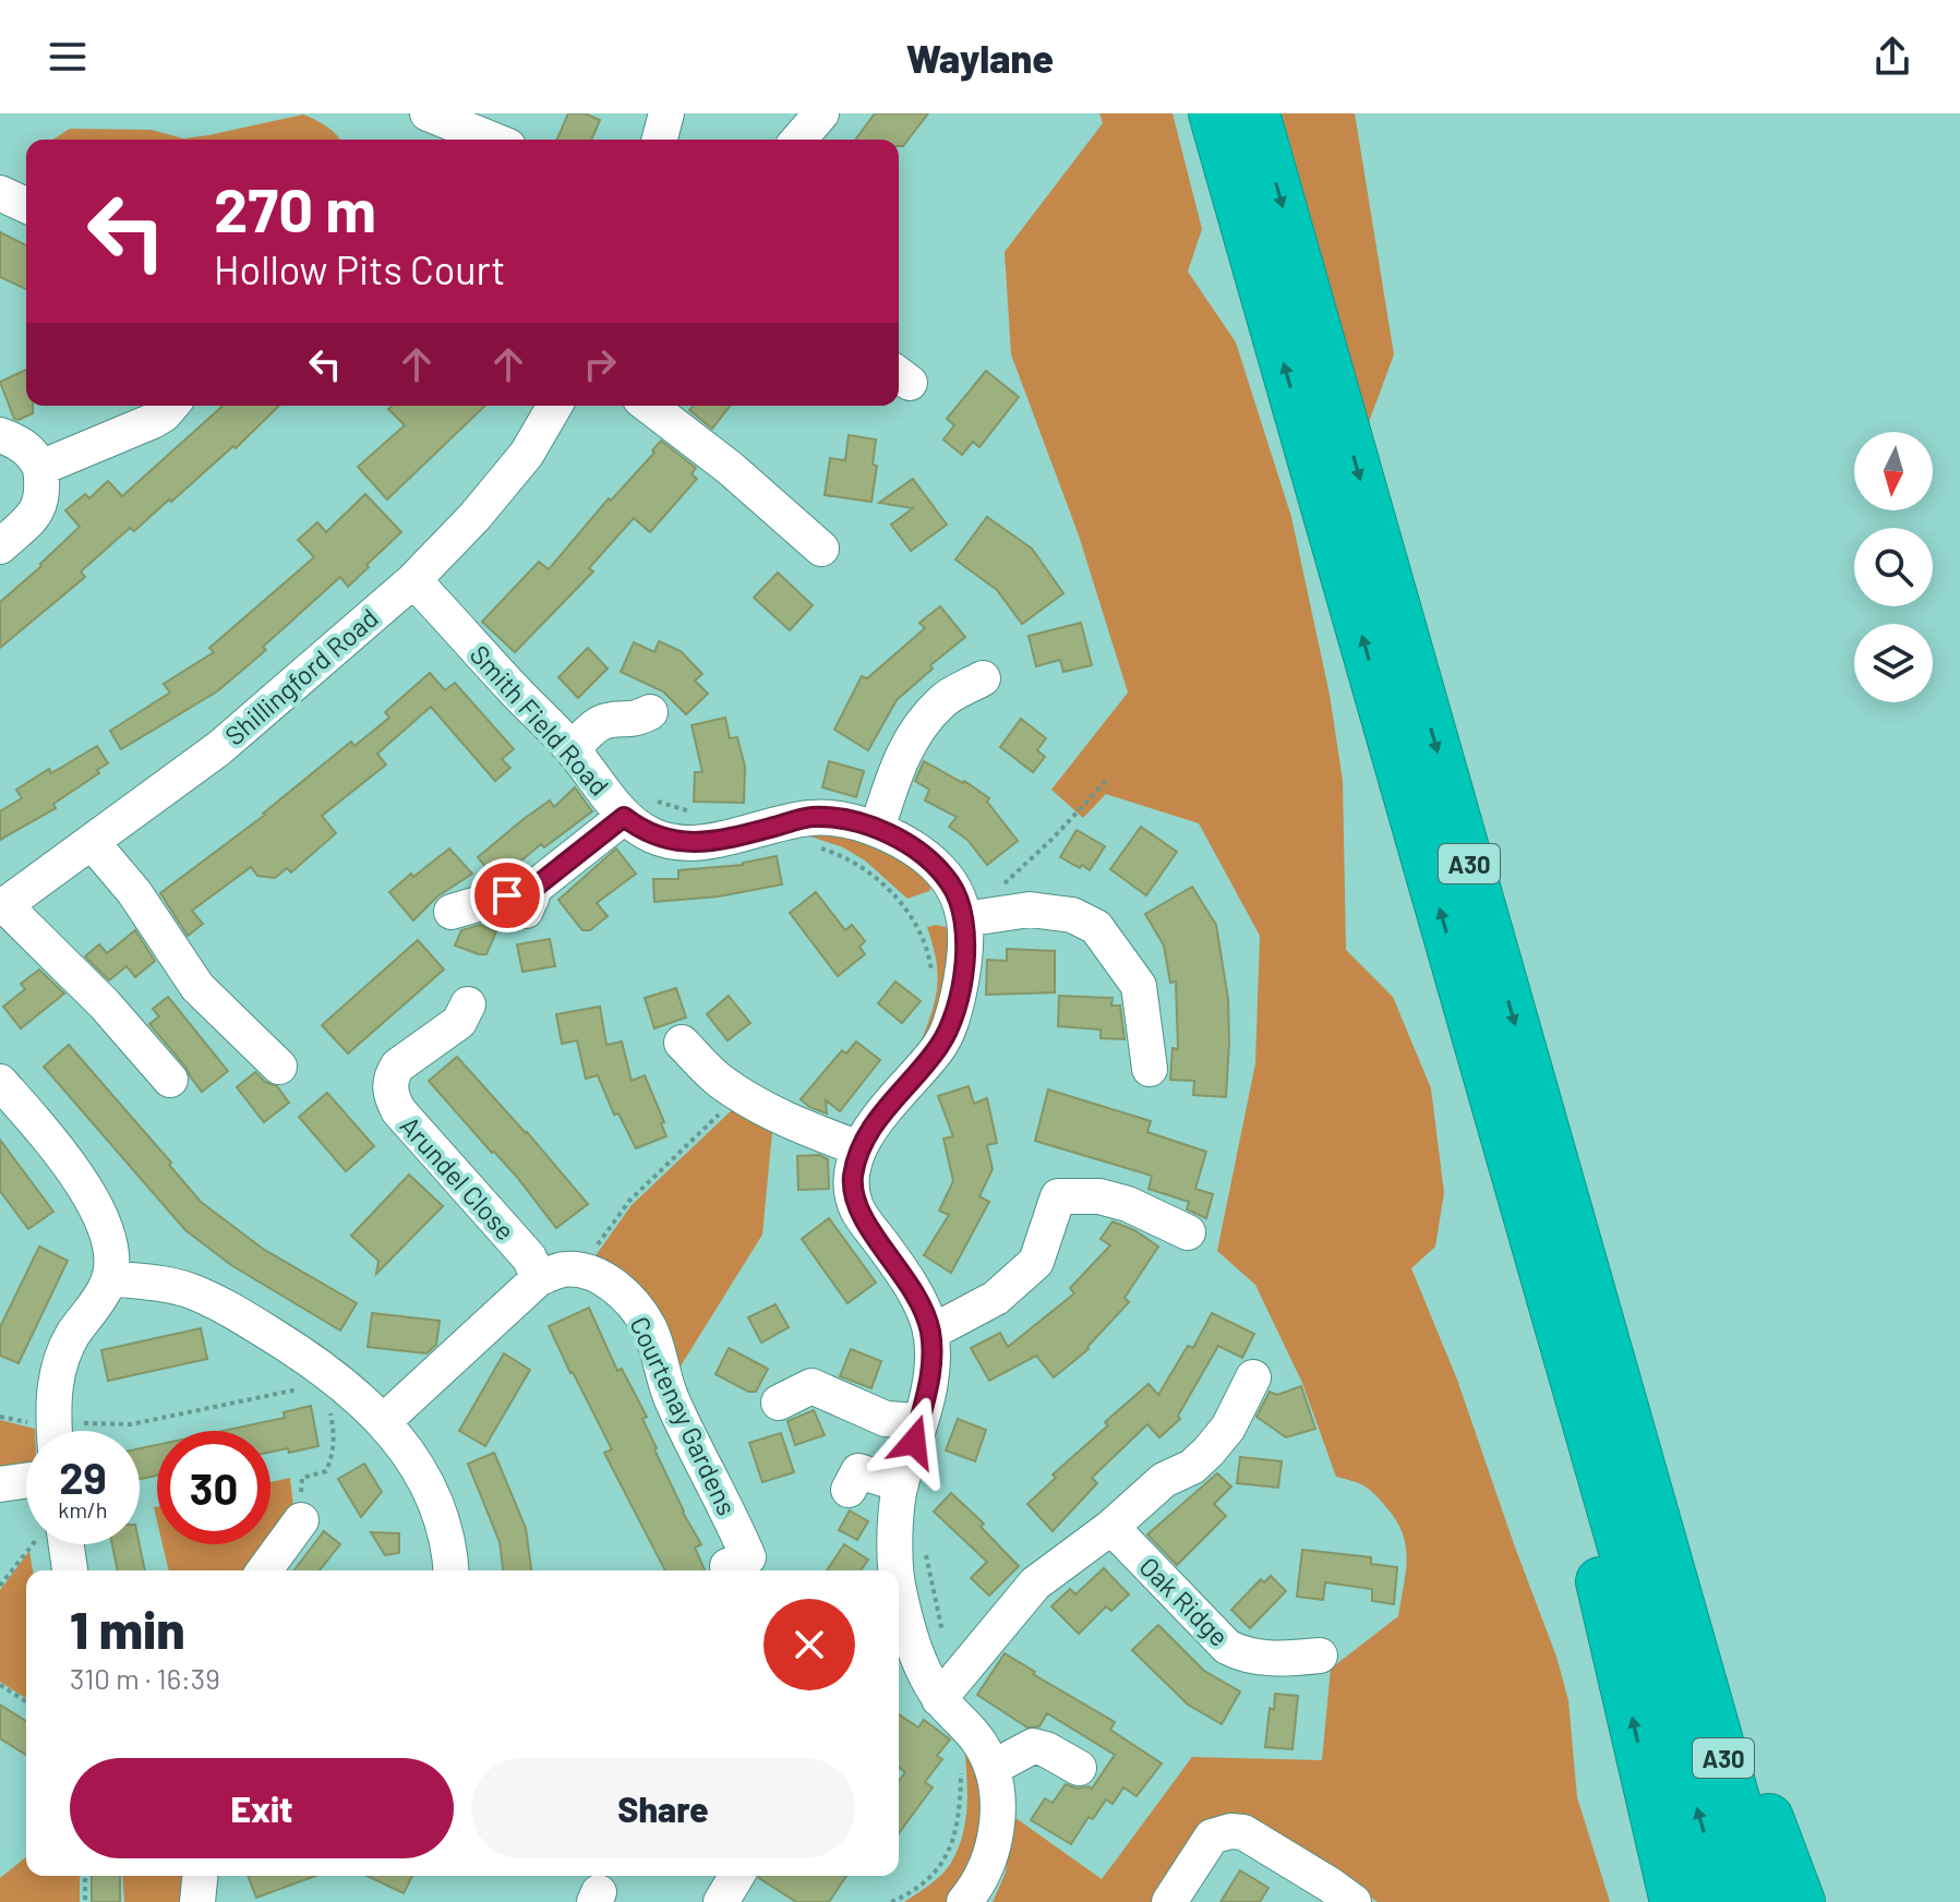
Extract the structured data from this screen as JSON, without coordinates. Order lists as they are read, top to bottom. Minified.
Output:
{"streets":{"highway":["A30"],"street":["Shillingford Road","Smith Field Road","Arundel Close","Courtenay Gardens","Oak Ridge"]},"crossings":[["Shillingford Road","Smith Field Road"]],"north":"bottom","page":{"header":"Waylane","turn":["270 m","Hollow Pits Court"],"speed":"29 km/h","limit":"30","heading":["1 min","310 m · 16:39"],"buttons":["Exit","Share"]}}
